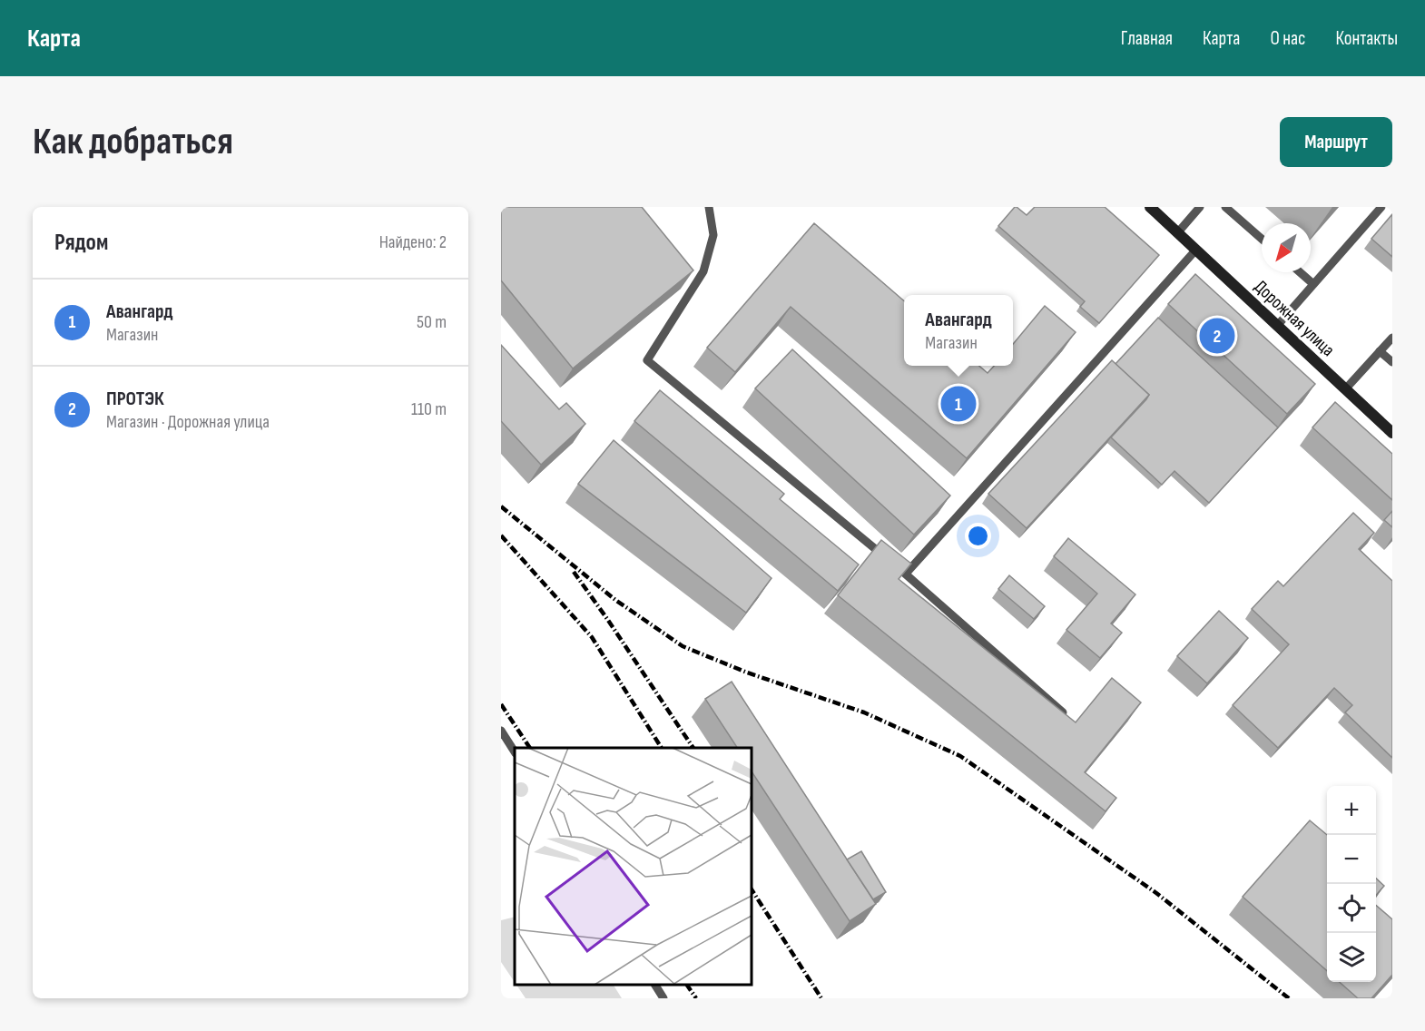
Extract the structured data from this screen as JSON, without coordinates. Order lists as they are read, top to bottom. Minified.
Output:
{"streets":{"street":["Дорожная улица"]},"north":"bottom left","page":{"header":"Карта","nav":["Главная","Карта","О нас","Контакты"],"buttons":"Маршрут","title":"Как добраться","heading":["Рядом","Найдено: 2"],"list":[{"mark":"1","name":"Авангард","note":"Магазин","value":"50 m"},{"mark":"2","name":"ПРОТЭК","note":"Магазин · Дорожная улица","value":"110 m"}],"popup":["Авангард","Магазин"],"pins":["2","1"],"map_buttons":["+","−"]}}
